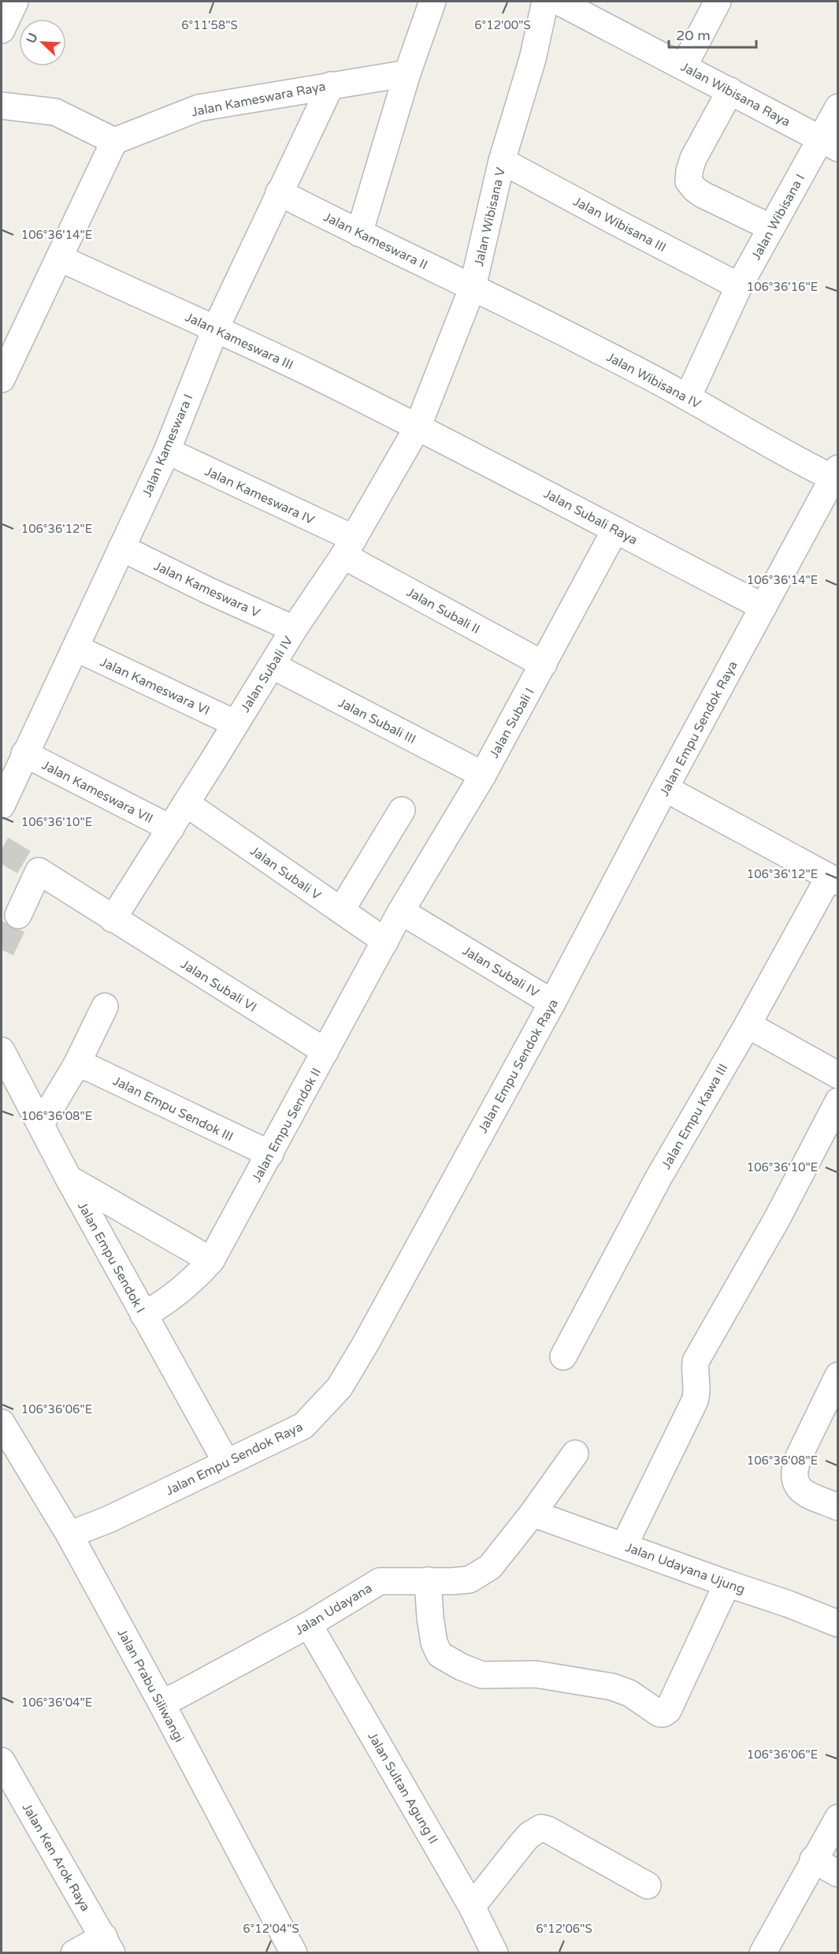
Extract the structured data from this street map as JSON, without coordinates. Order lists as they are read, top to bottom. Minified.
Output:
{"streets":{"street":["Jalan Wibisana Raya","Jalan Kameswara Raya","Jalan Wibisana V","Jalan Wibisana I","Jalan Wibisana III","Jalan Kameswara II","Jalan Kameswara III","Jalan Wibisana IV","Jalan Kameswara I","Jalan Kameswara IV","Jalan Subali Raya","Jalan Kameswara V","Jalan Subali II","Jalan Subali IV","Jalan Kameswara VI","Jalan Subali III","Jalan Subali I","Jalan Empu Sendok Raya","Jalan Kameswara VII","Jalan Subali V","Jalan Subali VI","Jalan Empu Sendok III","Jalan Empu Kawa III","Jalan Empu Sendok II","Jalan Empu Sendok I","Jalan Udayana Ujung","Jalan Udayana","Jalan Prabu Siliwangi","Jalan Sultan Agung II","Jalan Ken Arok Raya"]},"crossings":[["Jalan Wibisana Raya","Jalan Wibisana I"],["Jalan Kameswara Raya","Jalan Kameswara I"],["Jalan Wibisana V","Jalan Wibisana III"],["Jalan Wibisana V","Jalan Kameswara II"],["Jalan Wibisana V","Jalan Kameswara III"],["Jalan Wibisana V","Jalan Wibisana IV"],["Jalan Wibisana V","Jalan Subali Raya"],["Jalan Wibisana V","Jalan Subali IV"],["Jalan Wibisana I","Jalan Wibisana III"],["Jalan Wibisana I","Jalan Wibisana IV"],["Jalan Kameswara II","Jalan Wibisana IV"],["Jalan Kameswara II","Jalan Kameswara I"],["Jalan Kameswara III","Jalan Kameswara I"],["Jalan Kameswara III","Jalan Subali Raya"],["Jalan Kameswara III","Jalan Subali IV"],["Jalan Wibisana IV","Jalan Empu Sendok Raya"],["Jalan Kameswara I","Jalan Kameswara IV"],["Jalan Kameswara I","Jalan Kameswara V"],["Jalan Kameswara I","Jalan Kameswara VI"],["Jalan Kameswara I","Jalan Kameswara VII"],["Jalan Kameswara IV","Jalan Subali II"],["Jalan Kameswara IV","Jalan Subali IV"],["Jalan Subali Raya","Jalan Subali IV"],["Jalan Subali Raya","Jalan Subali I"],["Jalan Subali Raya","Jalan Empu Sendok Raya"],["Jalan Kameswara V","Jalan Subali IV"],["Jalan Subali II","Jalan Subali IV"],["Jalan Subali II","Jalan Subali I"],["Jalan Subali IV","Jalan Kameswara VI"],["Jalan Subali IV","Jalan Subali III"],["Jalan Subali IV","Jalan Subali I"],["Jalan Subali IV","Jalan Empu Sendok Raya"],["Jalan Subali IV","Jalan Kameswara VII"],["Jalan Subali IV","Jalan Subali V"],["Jalan Subali IV","Jalan Subali VI"],["Jalan Subali IV","Jalan Empu Sendok II"],["Jalan Subali III","Jalan Subali I"],["Jalan Subali I","Jalan Empu Sendok II"],["Jalan Empu Sendok Raya","Jalan Empu Sendok I"],["Jalan Empu Sendok Raya","Jalan Prabu Siliwangi"],["Jalan Subali V","Jalan Empu Sendok II"],["Jalan Subali VI","Jalan Empu Sendok II"],["Jalan Empu Sendok III","Jalan Empu Sendok II"],["Jalan Empu Sendok II","Jalan Empu Sendok I"],["Jalan Udayana Ujung","Jalan Udayana"],["Jalan Udayana","Jalan Prabu Siliwangi"],["Jalan Udayana","Jalan Sultan Agung II"]],"scale_bar":"20 m","north":"top left","coordinates":["6°11'58\"S","6°12'00\"S","106°36'14\"E","106°36'16\"E","106°36'12\"E","106°36'10\"E","106°36'08\"E","106°36'06\"E","106°36'04\"E","6°12'04\"S","6°12'06\"S"]}
